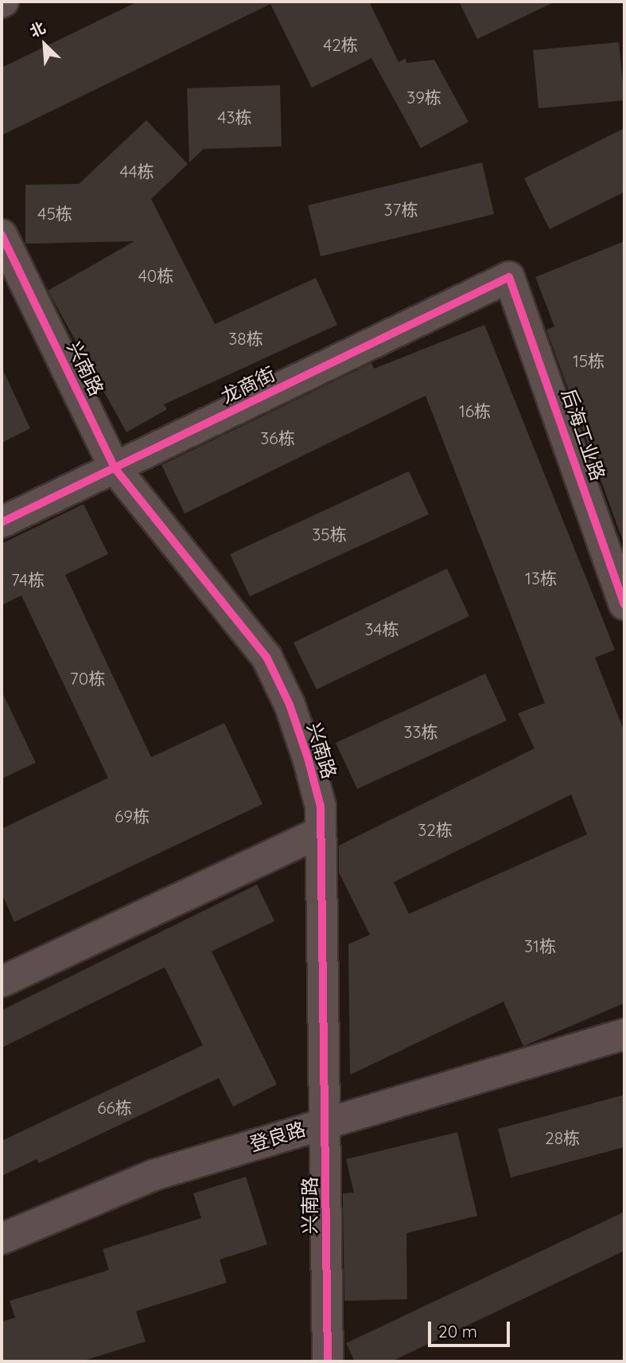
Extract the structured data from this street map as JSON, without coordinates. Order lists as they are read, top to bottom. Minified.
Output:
{"streets":{"street":["兴南路","龙商街","后海工业路","登良路"]},"crossings":[["兴南路","龙商街"],["兴南路","登良路"],["龙商街","后海工业路"]],"house_numbers":["42栋","39栋","43栋","44栋","37栋","45栋","40栋","38栋","15栋","16栋","36栋","35栋","13栋","74栋","34栋","70栋","33栋","69栋","32栋","31栋","66栋","28栋"],"scale_bar":"20 m","north":"top left"}
